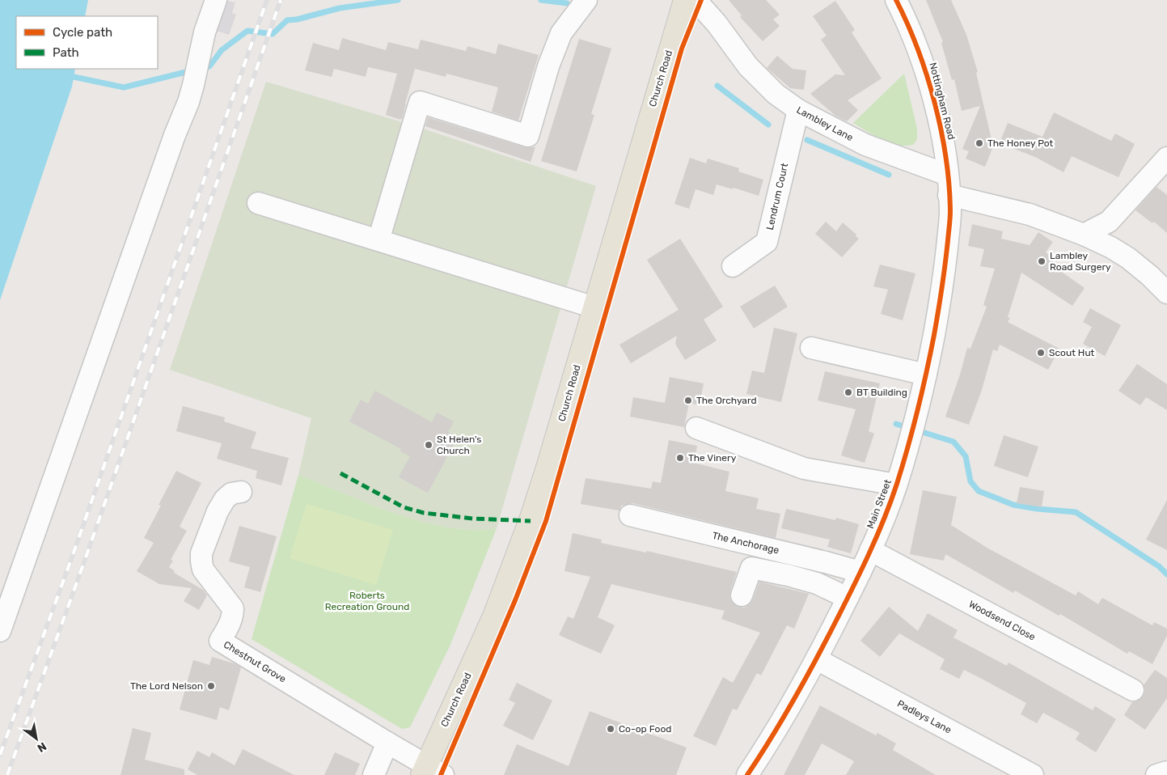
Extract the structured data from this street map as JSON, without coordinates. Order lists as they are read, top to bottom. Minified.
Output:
{"streets":{"main road":["Church Road"],"street":["Nottingham Road","Lambley Lane","Lendrum Court","Main Street","The Anchorage","Woodsend Close","Chestnut Grove","Padleys Lane"]},"crossings":[["Church Road","Chestnut Grove"],["Nottingham Road","Lambley Lane"],["Nottingham Road","Main Street"],["Lambley Lane","Lendrum Court"],["Lambley Lane","Main Street"],["Main Street","The Anchorage"],["Main Street","Woodsend Close"],["Main Street","Padleys Lane"]],"parks":["Roberts Recreation Ground"],"places":["The Honey Pot","Lambley Road Surgery","Scout Hut","BT Building","The Orchyard","St Helen's Church","The Vinery","The Lord Nelson","Co-op Food"],"legend":["Cycle path","Path"],"north":"bottom right"}
